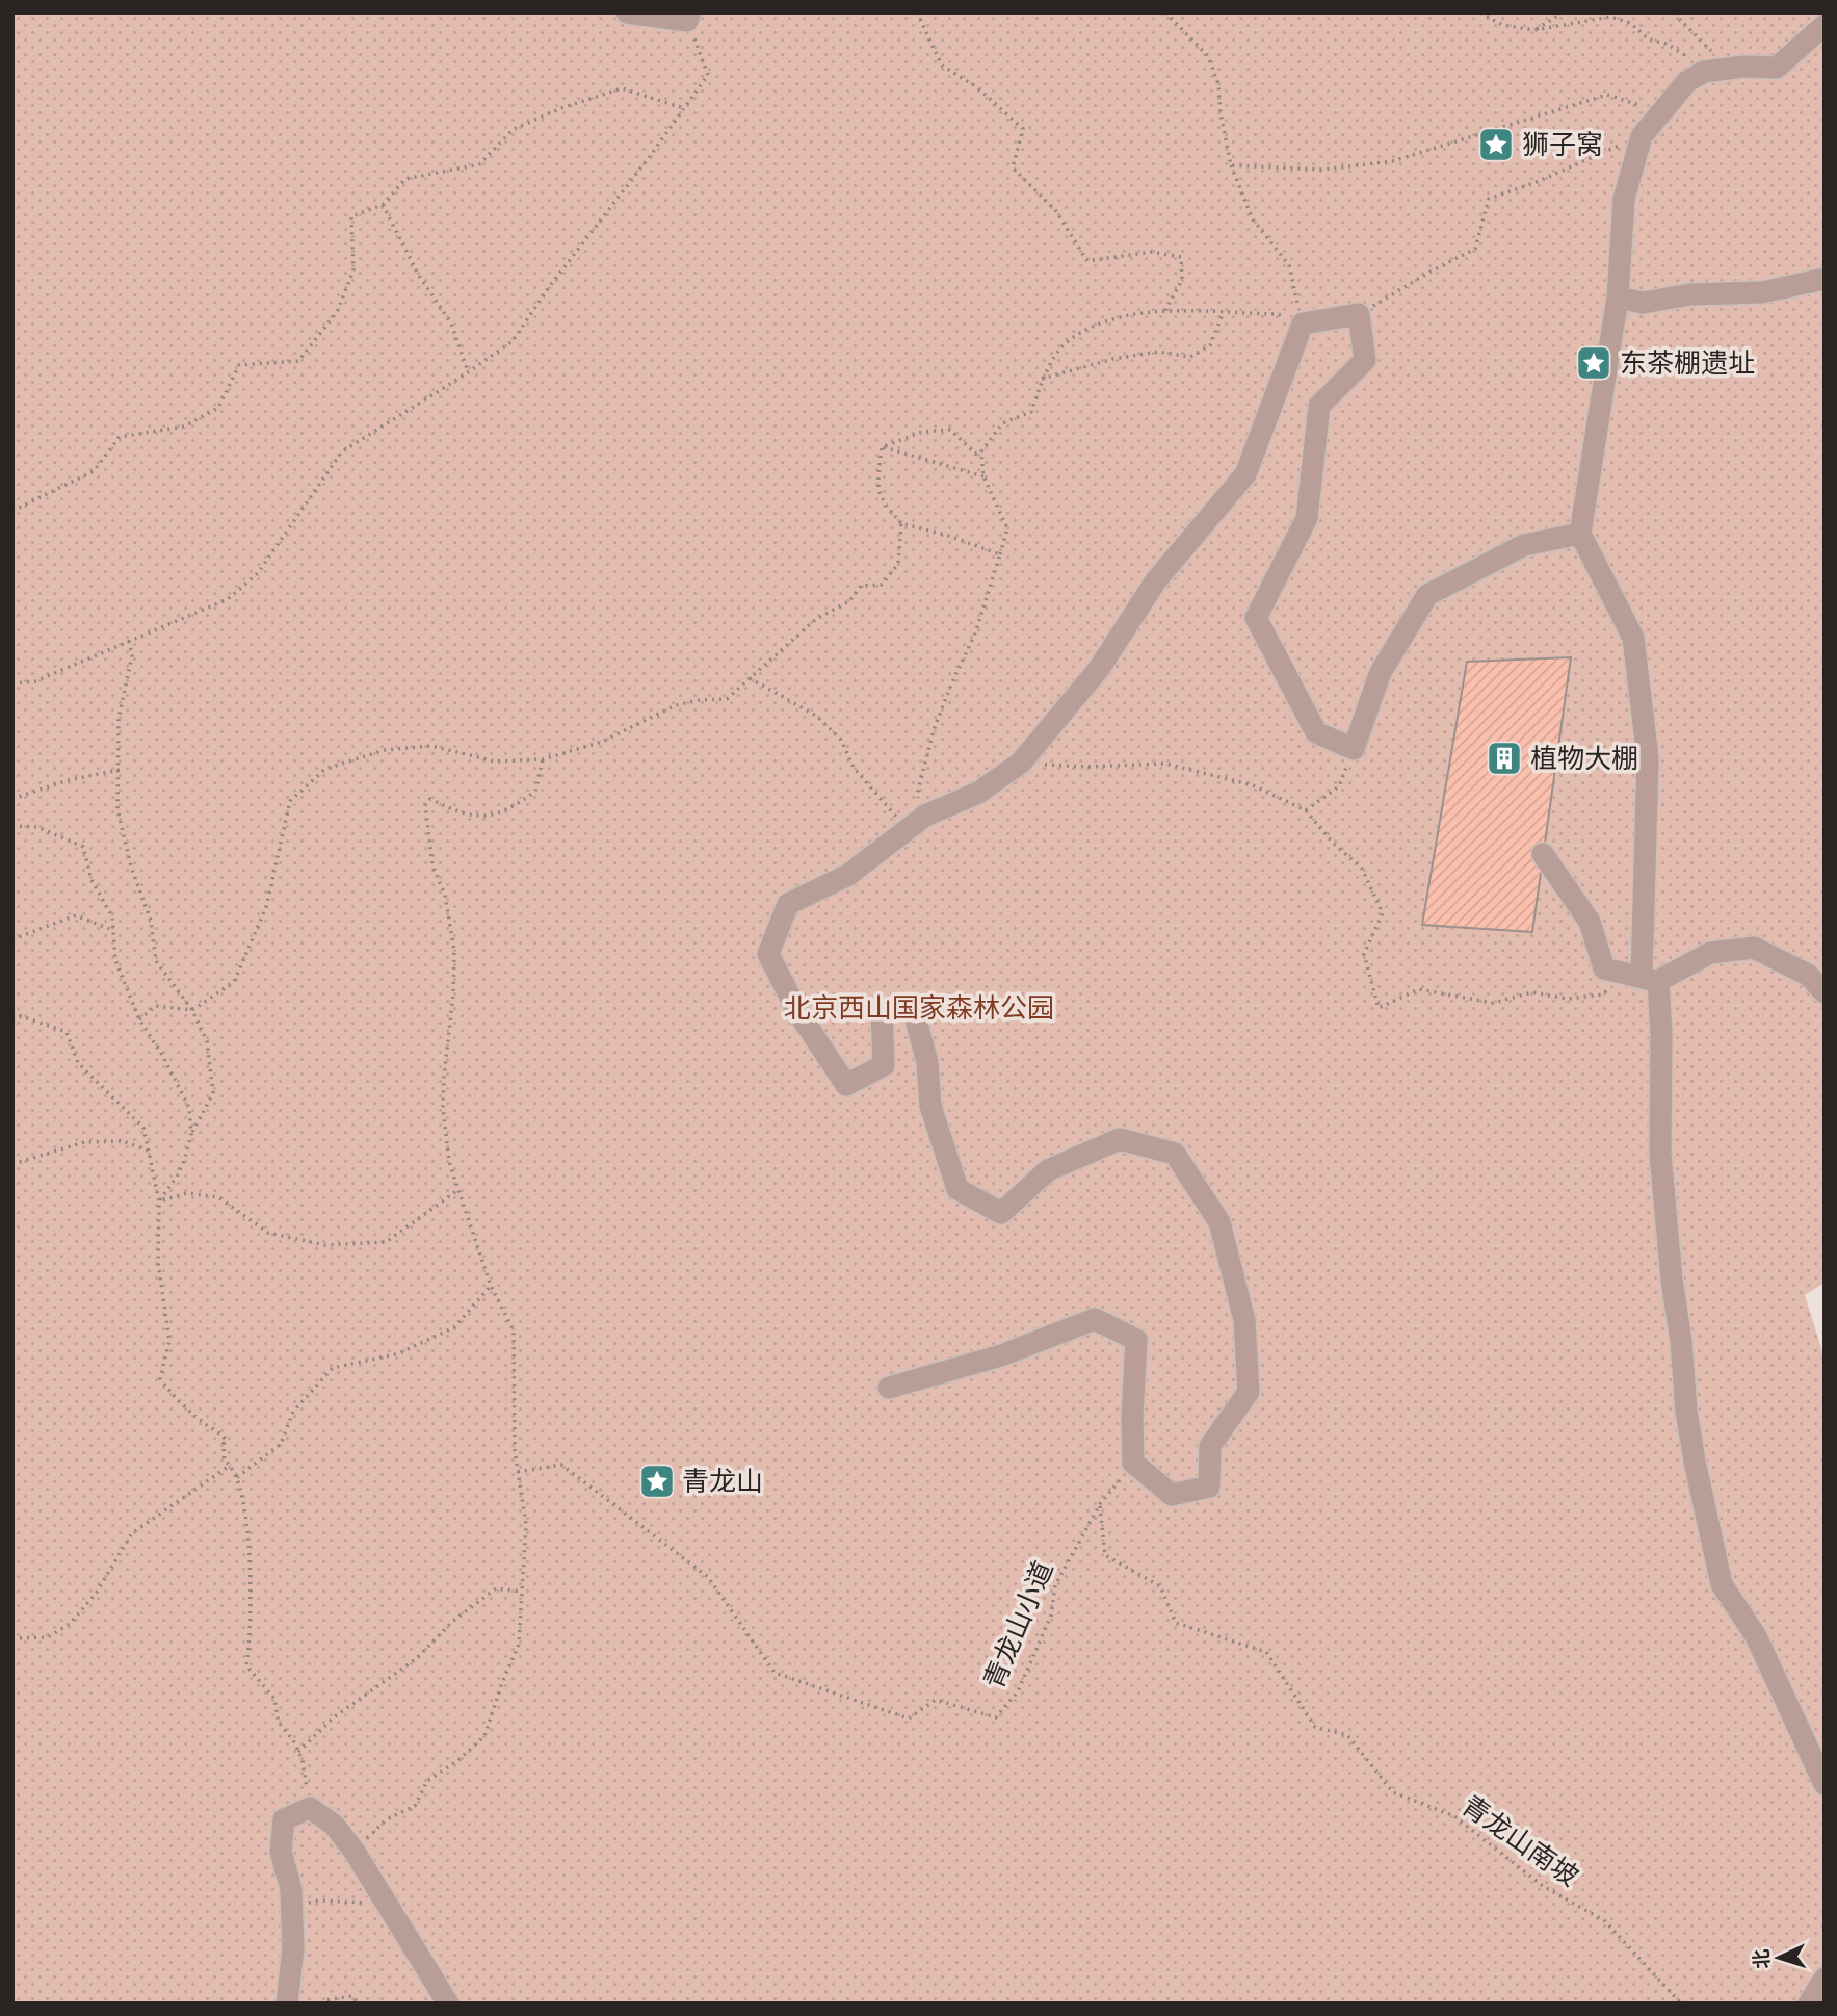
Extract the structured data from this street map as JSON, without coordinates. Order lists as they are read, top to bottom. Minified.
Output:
{"streets":{"path":["青龙山小道","青龙山南坡"]},"crossings":[["青龙山小道","青龙山南坡"]],"parks":["北京西山国家森林公园"],"places":{"place":["狮子窝","东茶棚遗址","青龙山"],"building":["植物大棚"]},"north":"left"}
